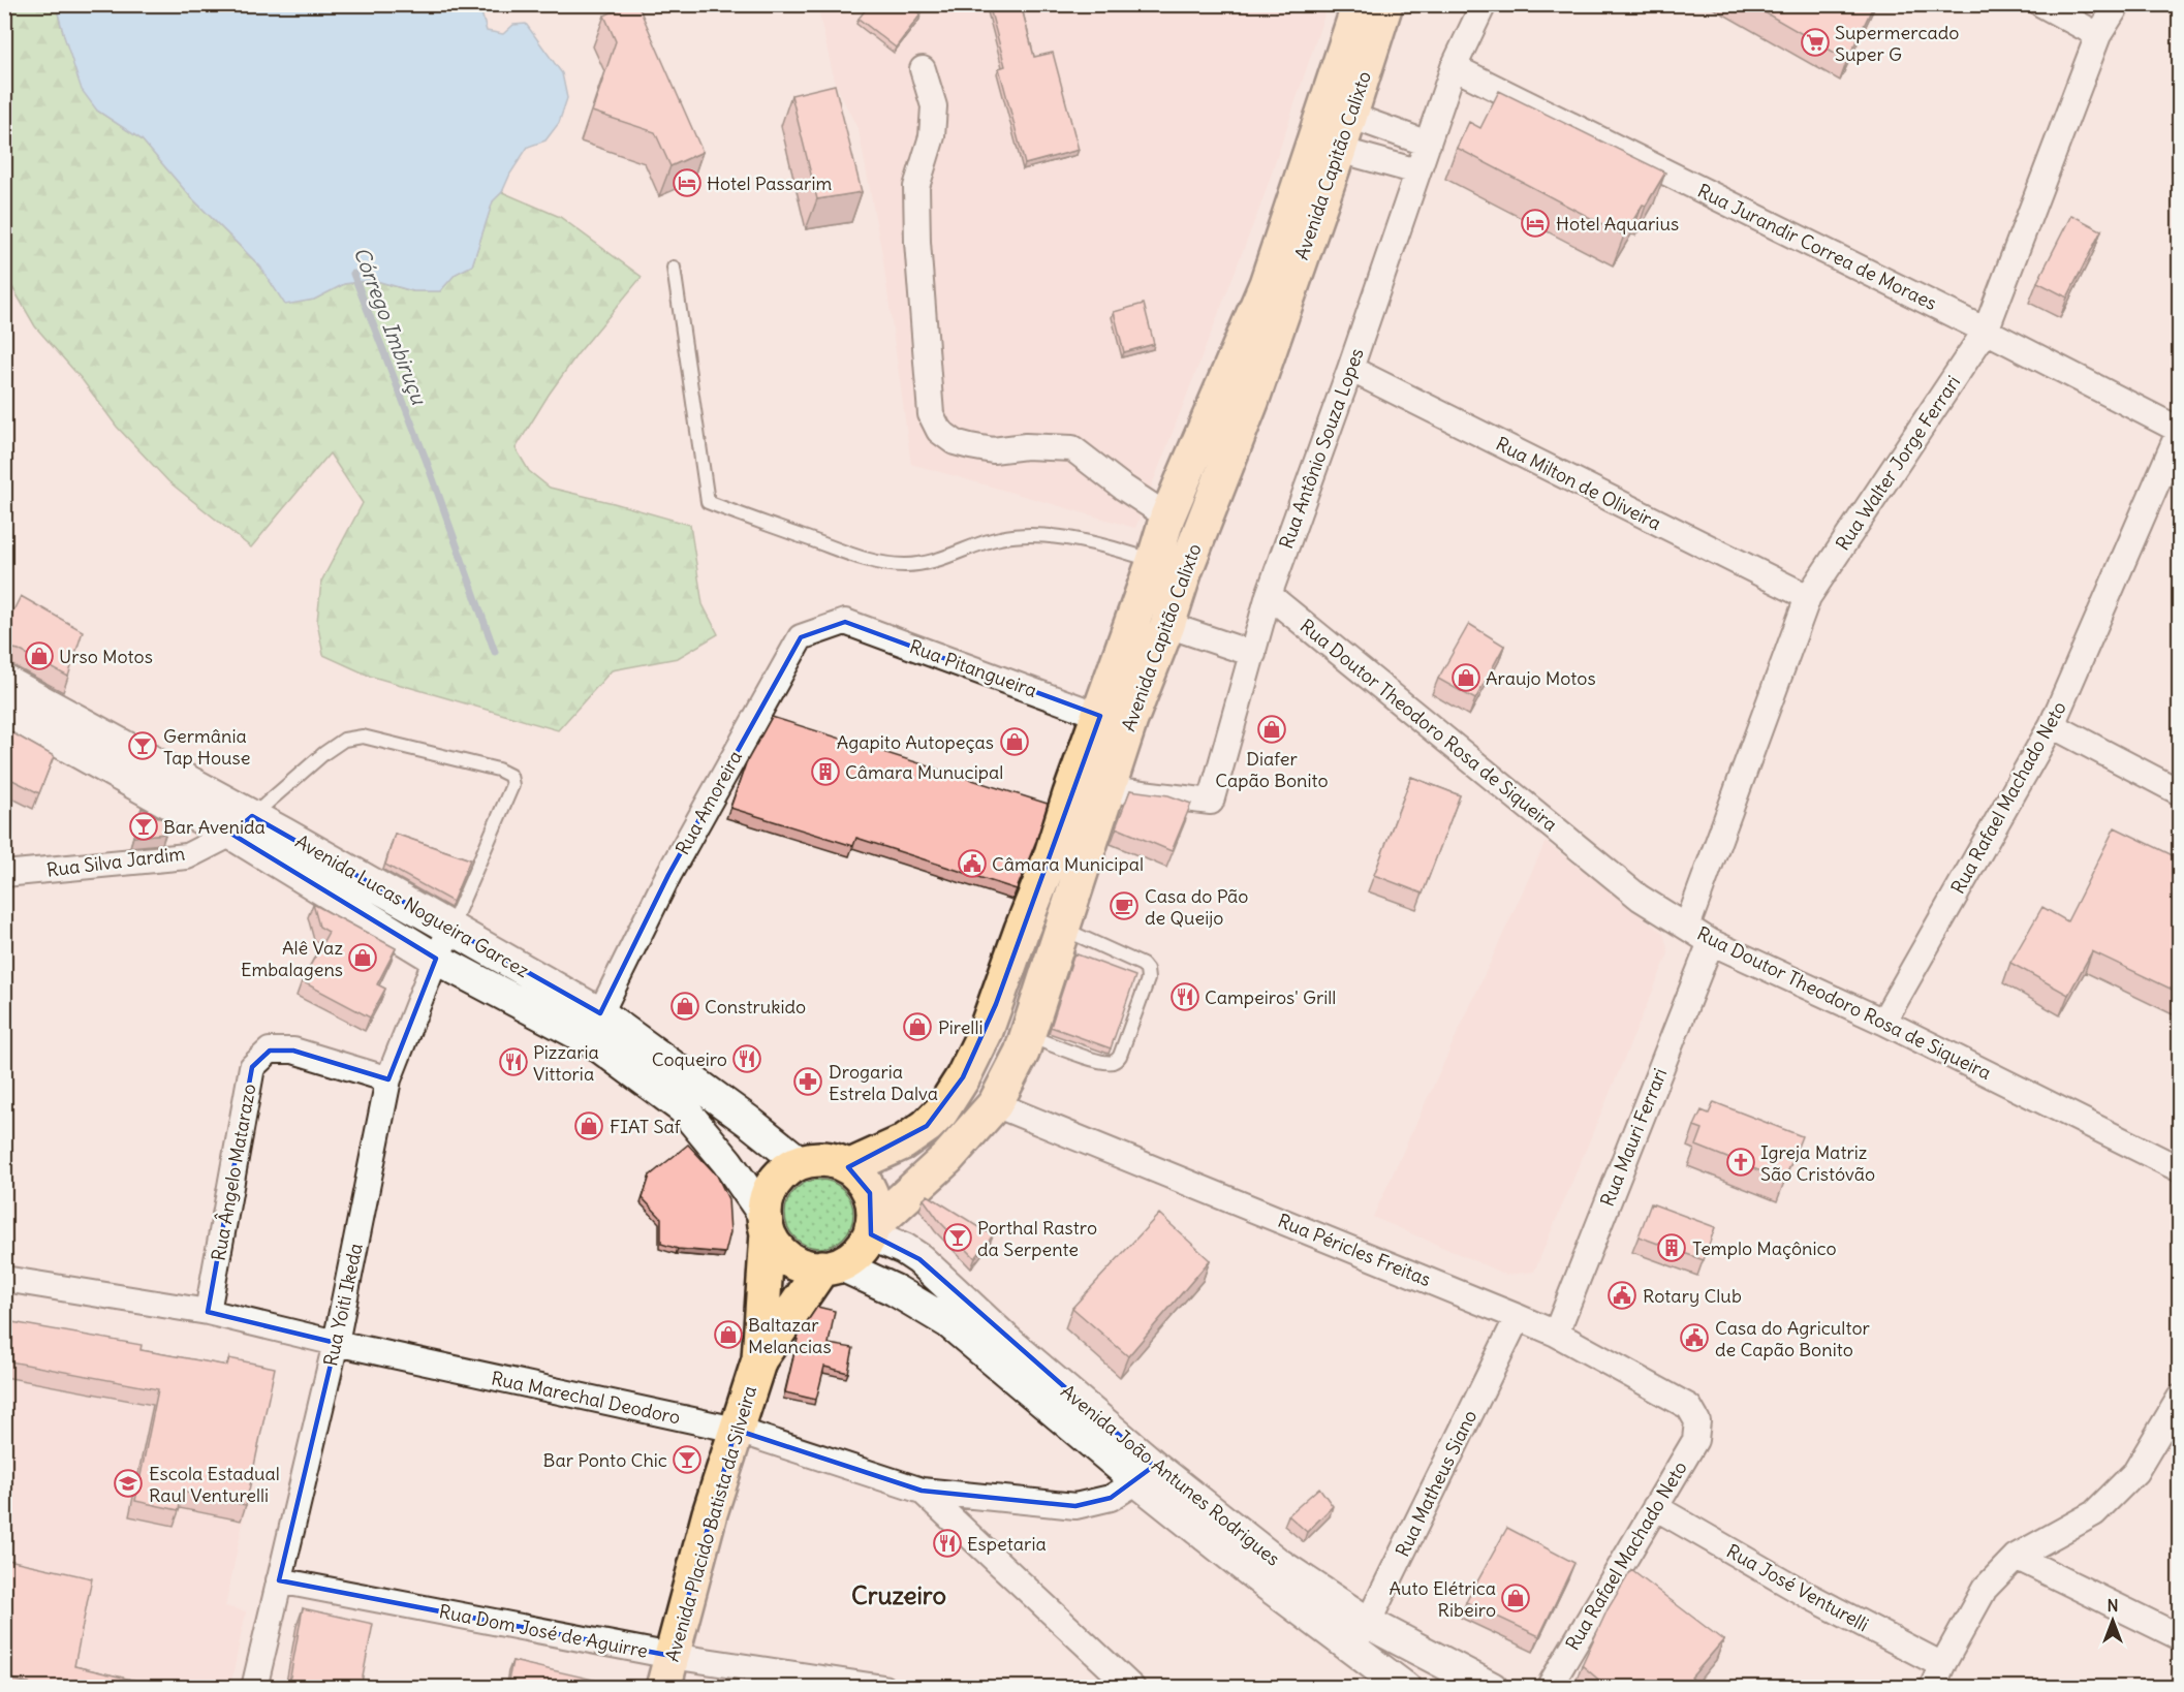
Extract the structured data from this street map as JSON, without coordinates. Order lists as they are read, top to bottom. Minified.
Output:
{"streets":{"main road":["Avenida Capitão Calixto","Avenida Placido Batista da Silveira"],"street":["Rua Jurandir Correa de Moraes","Rua Antônio Souza Lopes","Rua Walter Jorge Ferrari","Rua Milton de Oliveira","Rua Pitangueira","Rua Doutor Theodoro Rosa de Siqueira","Rua Rafael Machado Neto","Rua Amoreira","Rua Silva Jardim","Avenida Lucas Nogueira Garcez","Rua Mauri Ferrari","Rua Ângelo Matarazo","Rua Péricles Freitas","Rua Yoiti Ikeda","Rua Marechal Deodoro","Avenida João Antunes Rodrigues","Rua Matheus Siano","Rua José Venturelli","Rua Dom José de Aguirre"]},"crossings":[["Avenida Capitão Calixto","Rua Antônio Souza Lopes"],["Avenida Capitão Calixto","Rua Pitangueira"],["Avenida Capitão Calixto","Avenida Lucas Nogueira Garcez"],["Avenida Capitão Calixto","Rua Péricles Freitas"],["Avenida Capitão Calixto","Avenida João Antunes Rodrigues"],["Avenida Capitão Calixto","Avenida Placido Batista da Silveira"],["Rua Jurandir Correa de Moraes","Rua Antônio Souza Lopes"],["Rua Jurandir Correa de Moraes","Rua Walter Jorge Ferrari"],["Rua Jurandir Correa de Moraes","Rua Rafael Machado Neto"],["Rua Antônio Souza Lopes","Rua Milton de Oliveira"],["Rua Antônio Souza Lopes","Rua Doutor Theodoro Rosa de Siqueira"],["Rua Walter Jorge Ferrari","Rua Milton de Oliveira"],["Rua Walter Jorge Ferrari","Rua Doutor Theodoro Rosa de Siqueira"],["Rua Pitangueira","Rua Amoreira"],["Rua Doutor Theodoro Rosa de Siqueira","Rua Rafael Machado Neto"],["Rua Doutor Theodoro Rosa de Siqueira","Rua Mauri Ferrari"],["Rua Rafael Machado Neto","Rua Péricles Freitas"],["Rua Rafael Machado Neto","Rua José Venturelli"],["Rua Amoreira","Avenida Lucas Nogueira Garcez"],["Rua Silva Jardim","Avenida Lucas Nogueira Garcez"],["Avenida Lucas Nogueira Garcez","Rua Yoiti Ikeda"],["Avenida Lucas Nogueira Garcez","Avenida João Antunes Rodrigues"],["Avenida Lucas Nogueira Garcez","Avenida Placido Batista da Silveira"],["Rua Mauri Ferrari","Rua Péricles Freitas"],["Rua Ângelo Matarazo","Rua Yoiti Ikeda"],["Rua Ângelo Matarazo","Rua Marechal Deodoro"],["Rua Péricles Freitas","Rua Matheus Siano"],["Rua Yoiti Ikeda","Rua Marechal Deodoro"],["Rua Yoiti Ikeda","Rua Dom José de Aguirre"],["Rua Marechal Deodoro","Avenida João Antunes Rodrigues"],["Rua Marechal Deodoro","Avenida Placido Batista da Silveira"],["Avenida João Antunes Rodrigues","Rua Matheus Siano"],["Avenida João Antunes Rodrigues","Avenida Placido Batista da Silveira"],["Avenida Placido Batista da Silveira","Rua Dom José de Aguirre"]],"districts":["Cruzeiro"],"water":["Córrego Imbiruçu"],"places":{"supermarket":["Supermercado Super G"],"hotel":["Hotel Passarim","Hotel Aquarius"],"shop":["Urso Motos","Araujo Motos","Diafer Capão Bonito","Agapito Autopeças","Alê Vaz Embalagens","Construkido","Pirelli","FIAT Saf","Baltazar Melancias","Auto Elétrica Ribeiro"],"bar":["Germânia Tap House","Bar Avenida","Porthal Rastro da Serpente","Bar Ponto Chic"],"building":["Câmara Munucipal","Templo Maçônico"],"public building":["Câmara Municipal","Rotary Club","Casa do Agricultor de Capão Bonito"],"cafe":["Casa do Pão de Queijo"],"restaurant":["Campeiros' Grill","Coqueiro","Pizzaria Vittoria","Espetaria"],"pharmacy":["Drogaria Estrela Dalva"],"church":["Igreja Matriz São Cristóvão"],"school or university":["Escola Estadual Raul Venturelli"]},"north":"top"}
